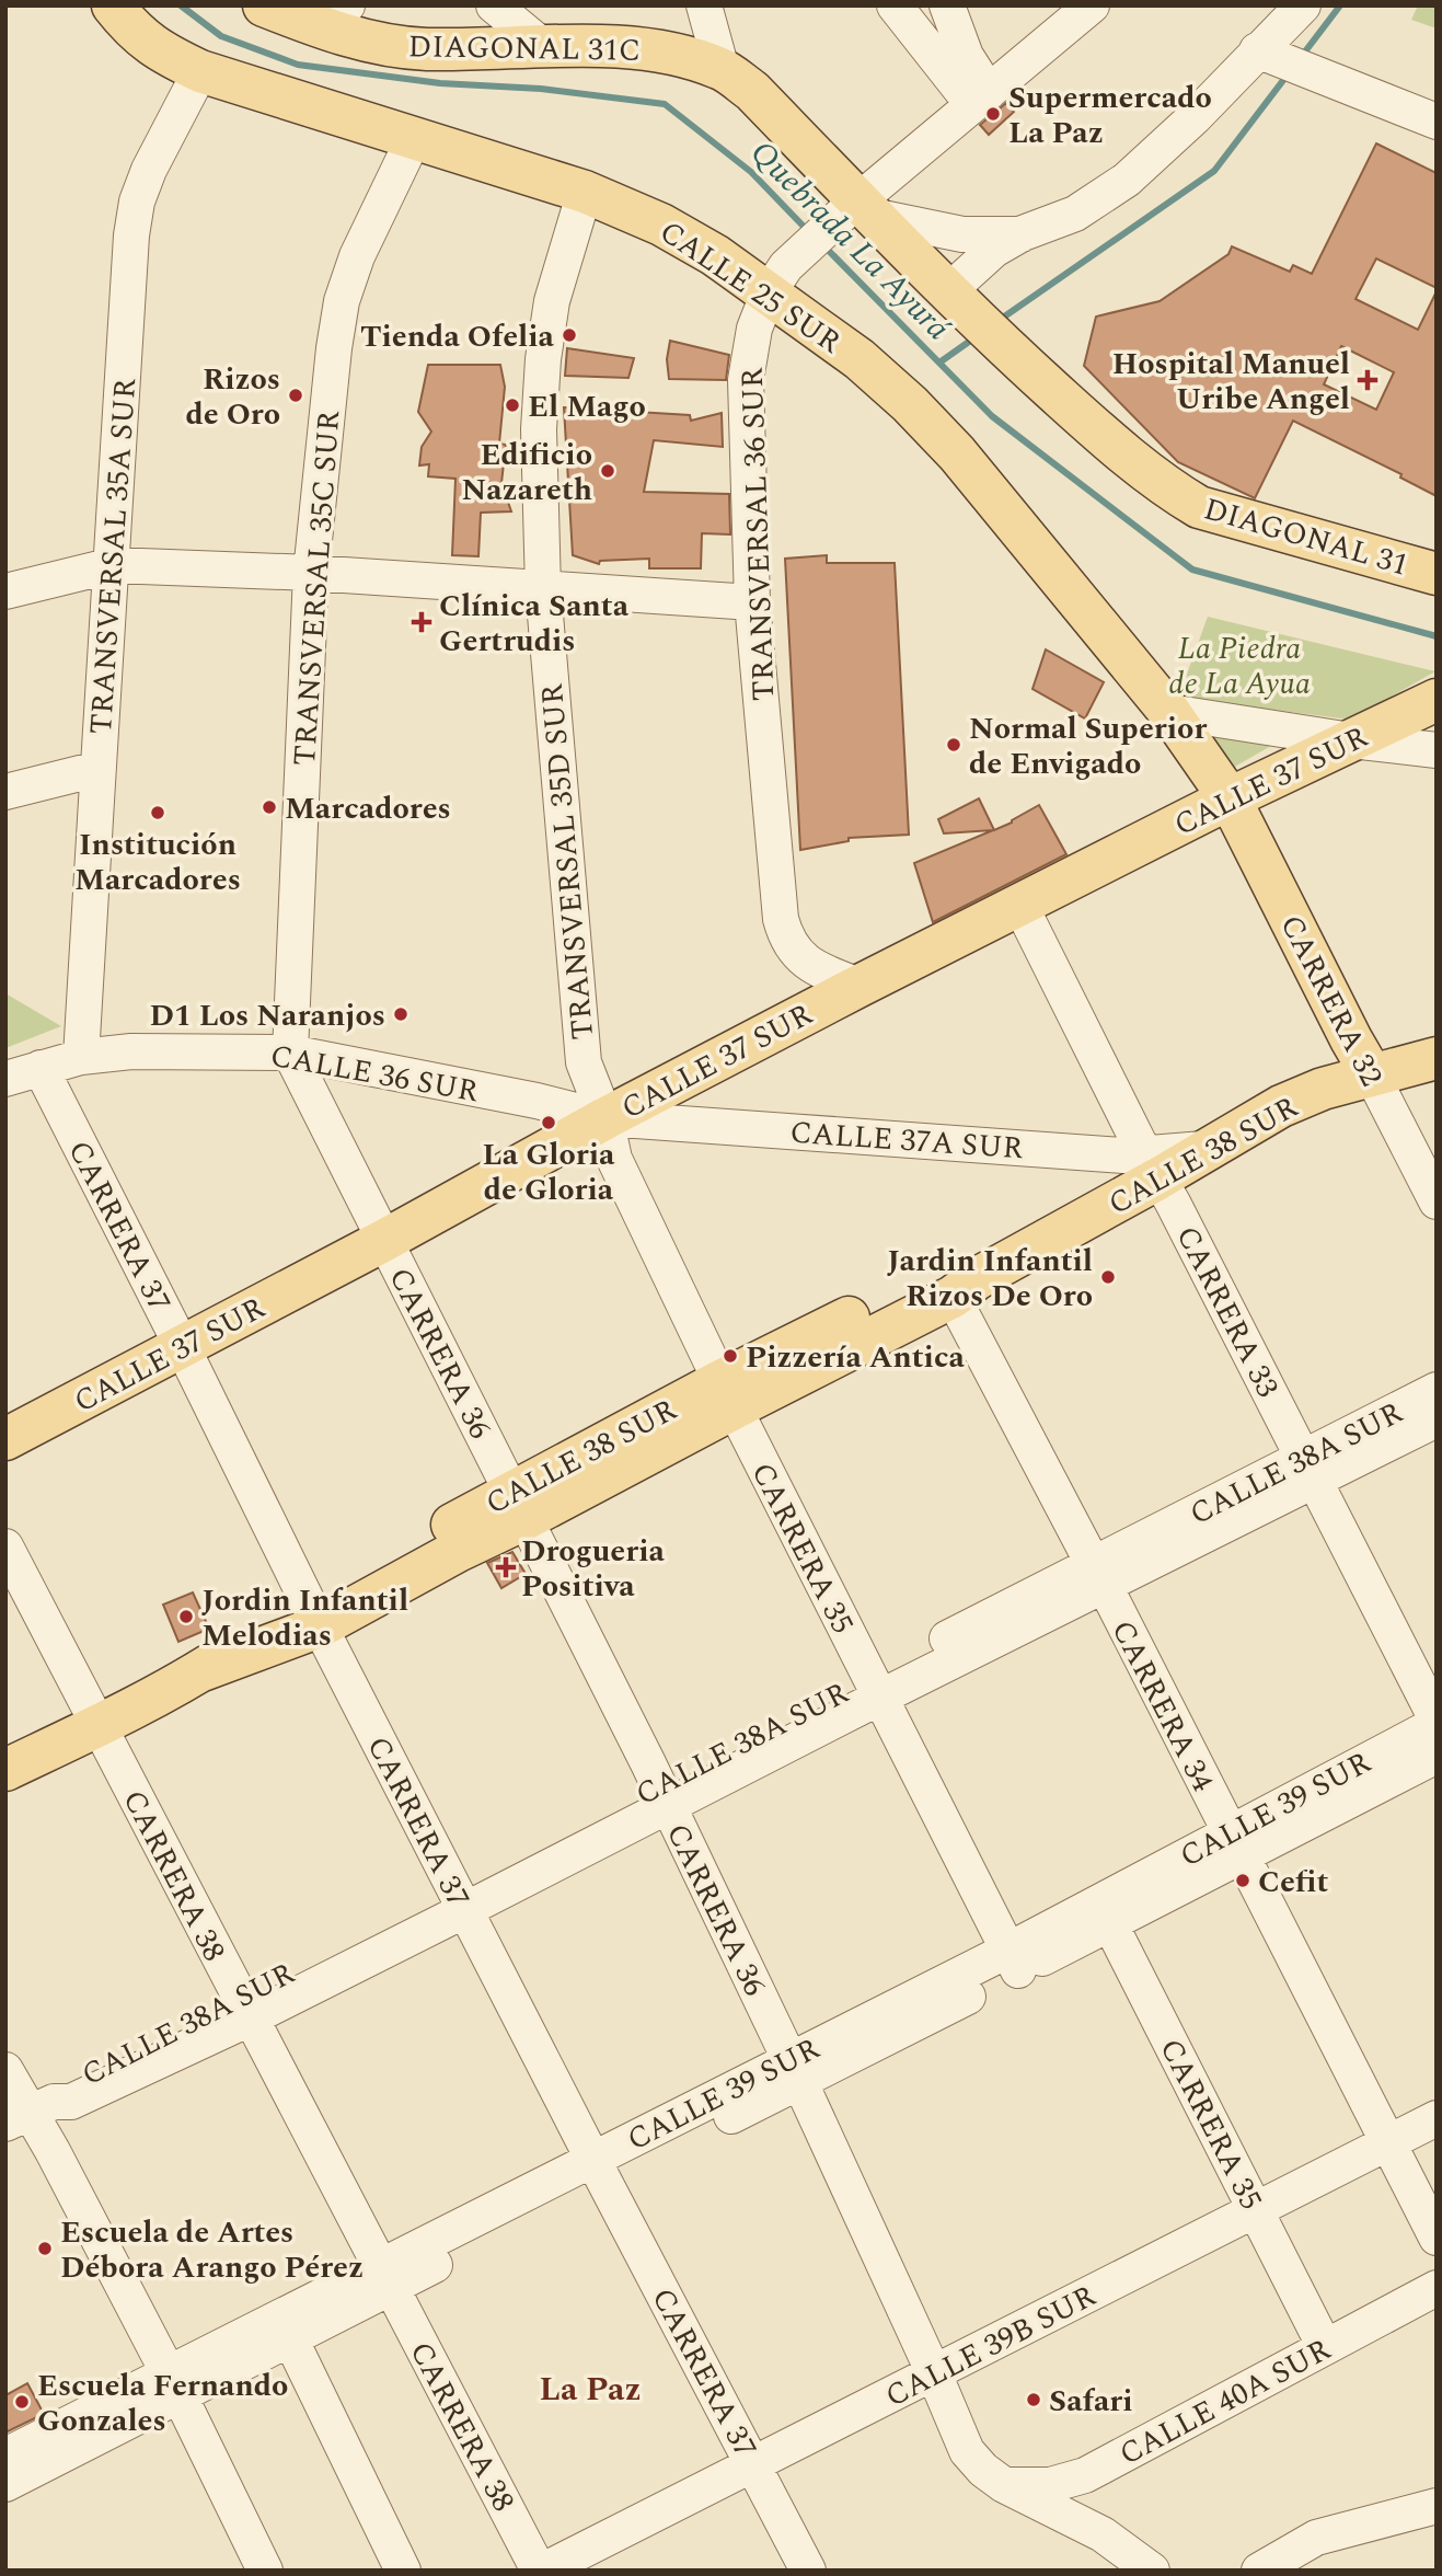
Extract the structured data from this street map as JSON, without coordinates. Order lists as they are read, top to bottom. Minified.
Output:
{"streets":{"main road":["DIAGONAL 31C","CALLE 25 SUR","DIAGONAL 31","CALLE 37 SUR","CARRERA 32","CALLE 38 SUR"],"street":["TRANSVERSAL 36 SUR","TRANSVERSAL 35A SUR","TRANSVERSAL 35C SUR","TRANSVERSAL 35D SUR","CALLE 36 SUR","CALLE 37A SUR","CARRERA 37","CARRERA 33","CARRERA 36","CALLE 38A SUR","CARRERA 35","CARRERA 34","CALLE 39 SUR","CARRERA 38","CALLE 39B SUR","CALLE 40A SUR"]},"crossings":[["DIAGONAL 31C","DIAGONAL 31"],["CALLE 25 SUR","TRANSVERSAL 36 SUR"],["CALLE 25 SUR","TRANSVERSAL 35A SUR"],["CALLE 25 SUR","TRANSVERSAL 35C SUR"],["CALLE 25 SUR","CALLE 37 SUR"],["CALLE 25 SUR","TRANSVERSAL 35D SUR"],["CALLE 25 SUR","CARRERA 32"],["TRANSVERSAL 36 SUR","DIAGONAL 31"],["TRANSVERSAL 36 SUR","CALLE 37 SUR"],["TRANSVERSAL 35A SUR","CALLE 36 SUR"],["TRANSVERSAL 35C SUR","CALLE 36 SUR"],["TRANSVERSAL 35C SUR","CARRERA 36"],["CALLE 37 SUR","TRANSVERSAL 35D SUR"],["CALLE 37 SUR","CARRERA 32"],["CALLE 37 SUR","CALLE 36 SUR"],["CALLE 37 SUR","CALLE 37A SUR"],["CALLE 37 SUR","CARRERA 37"],["CALLE 37 SUR","CARRERA 33"],["CALLE 37 SUR","CARRERA 36"],["CALLE 37 SUR","CARRERA 35"],["TRANSVERSAL 35D SUR","CALLE 36 SUR"],["TRANSVERSAL 35D SUR","CALLE 37A SUR"],["TRANSVERSAL 35D SUR","CARRERA 35"],["CARRERA 32","CALLE 38 SUR"],["CALLE 36 SUR","CALLE 37A SUR"],["CALLE 36 SUR","CARRERA 37"],["CALLE 36 SUR","CARRERA 36"],["CALLE 36 SUR","CARRERA 35"],["CALLE 37A SUR","CALLE 38 SUR"],["CALLE 37A SUR","CARRERA 33"],["CALLE 37A SUR","CARRERA 35"],["CALLE 38 SUR","CARRERA 37"],["CALLE 38 SUR","CARRERA 33"],["CALLE 38 SUR","CARRERA 36"],["CALLE 38 SUR","CARRERA 35"],["CALLE 38 SUR","CARRERA 34"],["CALLE 38 SUR","CARRERA 38"],["CARRERA 37","CALLE 38A SUR"],["CARRERA 37","CALLE 39 SUR"],["CARRERA 37","CALLE 39B SUR"],["CARRERA 33","CALLE 38A SUR"],["CARRERA 33","CALLE 39 SUR"],["CARRERA 36","CALLE 38A SUR"],["CARRERA 36","CALLE 39 SUR"],["CARRERA 36","CALLE 39B SUR"],["CARRERA 36","CALLE 40A SUR"],["CALLE 38A SUR","CARRERA 35"],["CALLE 38A SUR","CARRERA 34"],["CALLE 38A SUR","CARRERA 38"],["CARRERA 35","CALLE 39 SUR"],["CARRERA 35","CALLE 39B SUR"],["CARRERA 35","CALLE 40A SUR"],["CARRERA 34","CALLE 39 SUR"],["CARRERA 34","CALLE 39B SUR"],["CALLE 39 SUR","CARRERA 38"],["CARRERA 38","CALLE 39B SUR"]],"districts":["La Paz"],"water":["Quebrada La Ayurá"],"parks":["La Piedra de La Ayua"],"places":{"other":["Supermercado La Paz","Tienda Ofelia","Rizos de Oro","El Mago","Edificio Nazareth","Normal Superior de Envigado","Marcadores","Institución Marcadores","D1 Los Naranjos","La Gloria de Gloria","Jardin Infantil Rizos De Oro","Pizzería Antica","Jordin Infantil Melodias","Cefit","Escuela de Artes Débora Arango Pérez","Safari","Escuela Fernando Gonzales"],"health":["Hospital Manuel Uribe Angel","Clínica Santa Gertrudis","Drogueria Positiva"]}}
